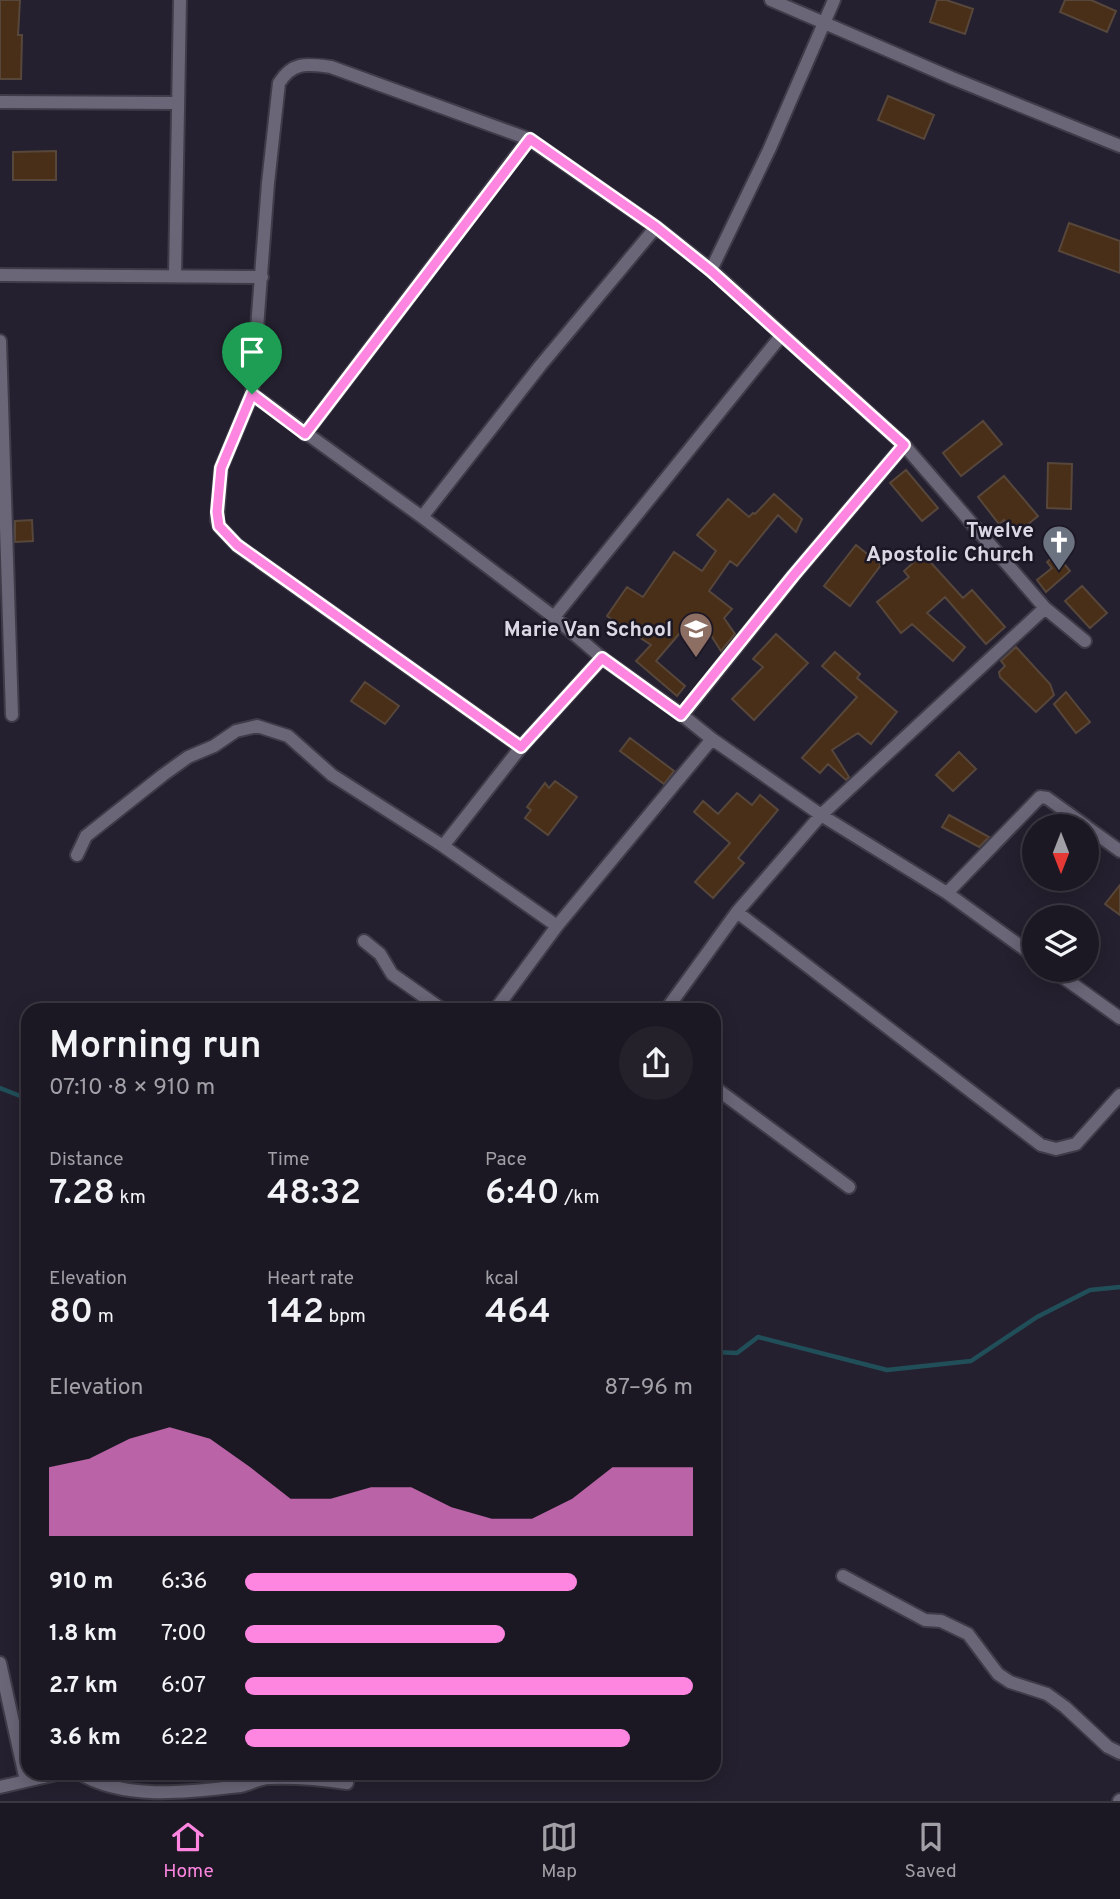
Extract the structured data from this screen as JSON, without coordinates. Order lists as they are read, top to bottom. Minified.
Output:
{"places":{"church":["Twelve Apostolic Church"],"school or university":["Marie Van School"]},"north":"bottom","page":{"heading":["Morning run","07:10 · 8 × 910 m"],"stats":[["Distance","7.28 km"],["Time","48:32"],["Pace","6:40 /km"],["Elevation","80 m"],["Heart rate","142 bpm"],["kcal","464"]],"chart":["Elevation","87–96 m"],"list":[{"name":"910 m","note":"6:36"},{"name":"1.8 km","note":"7:00"},{"name":"2.7 km","note":"6:07"},{"name":"3.6 km","note":"6:22"}],"tabs":["Home","Map","Saved"]}}
